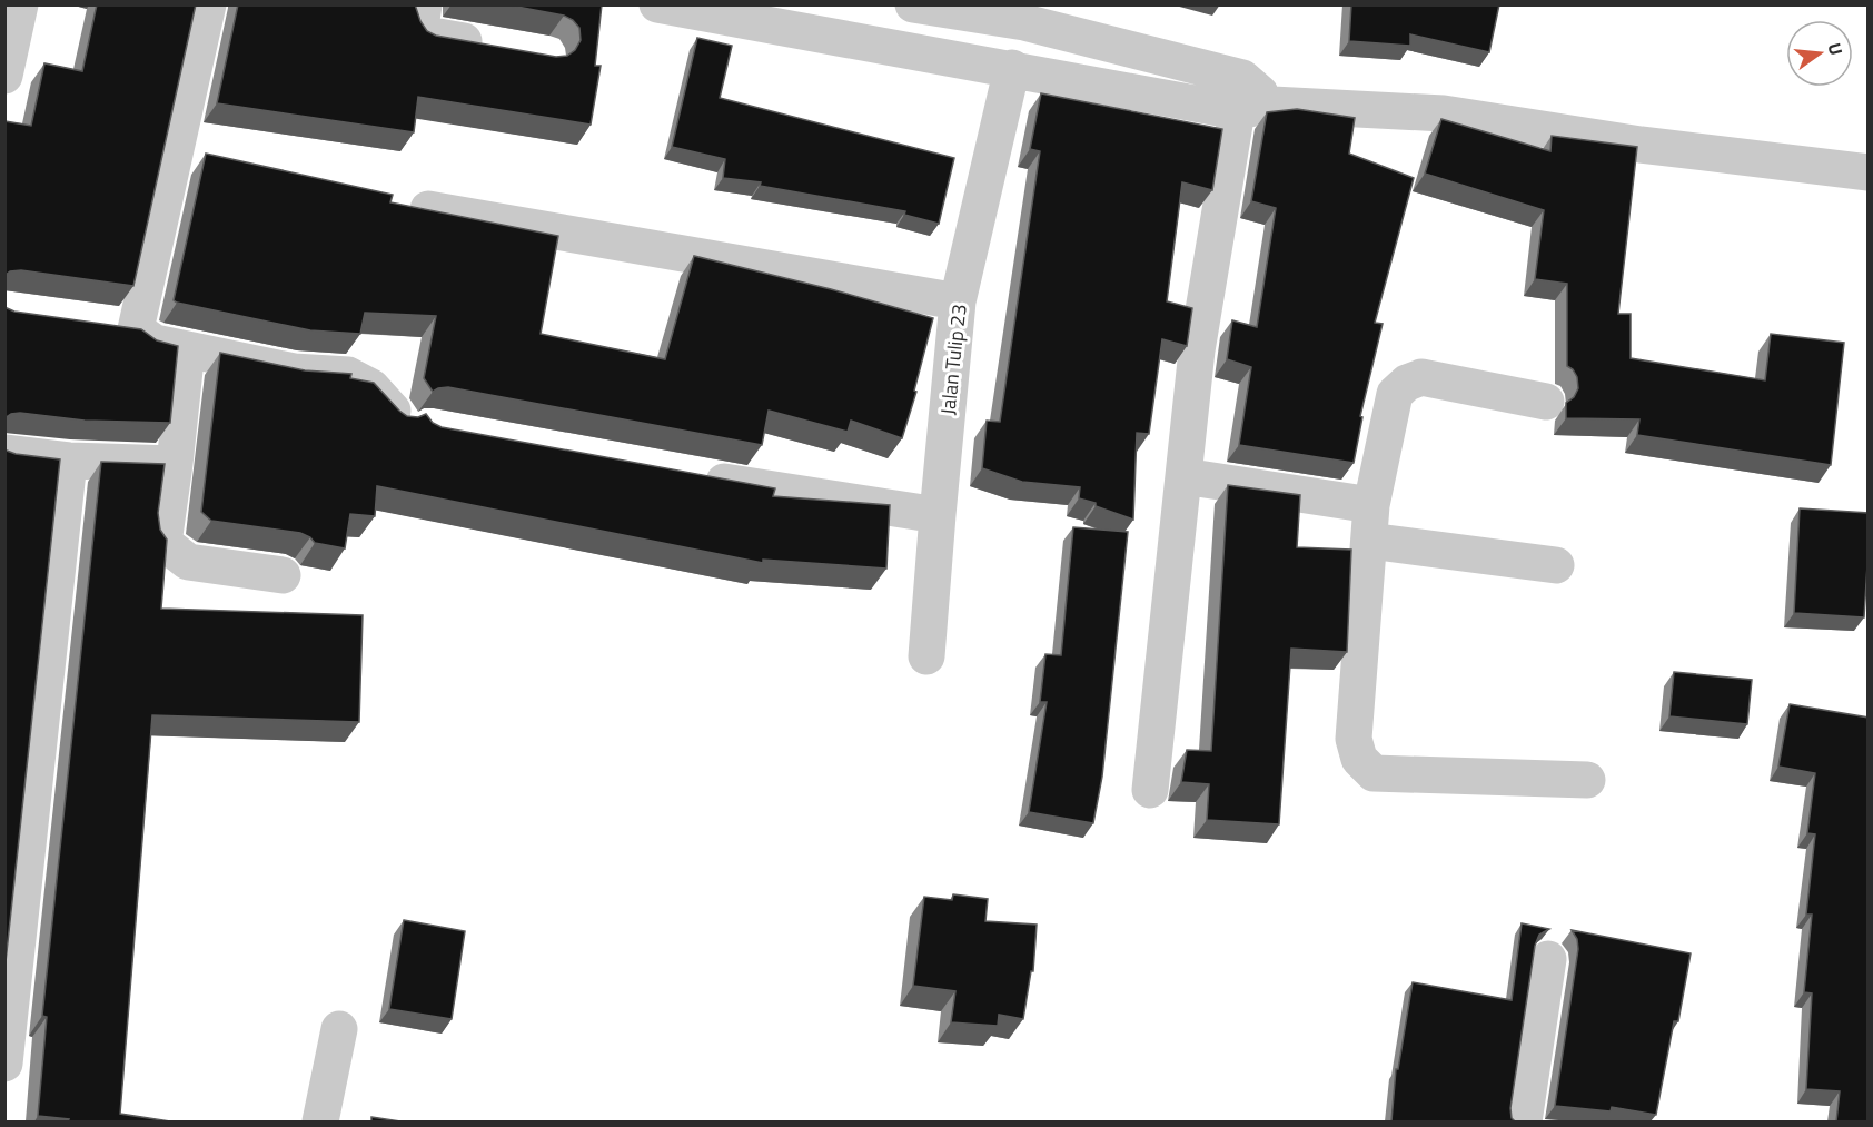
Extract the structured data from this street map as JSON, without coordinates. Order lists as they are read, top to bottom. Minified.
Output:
{"streets":{"street":["Jalan Tulip 23"]},"north":"right"}
